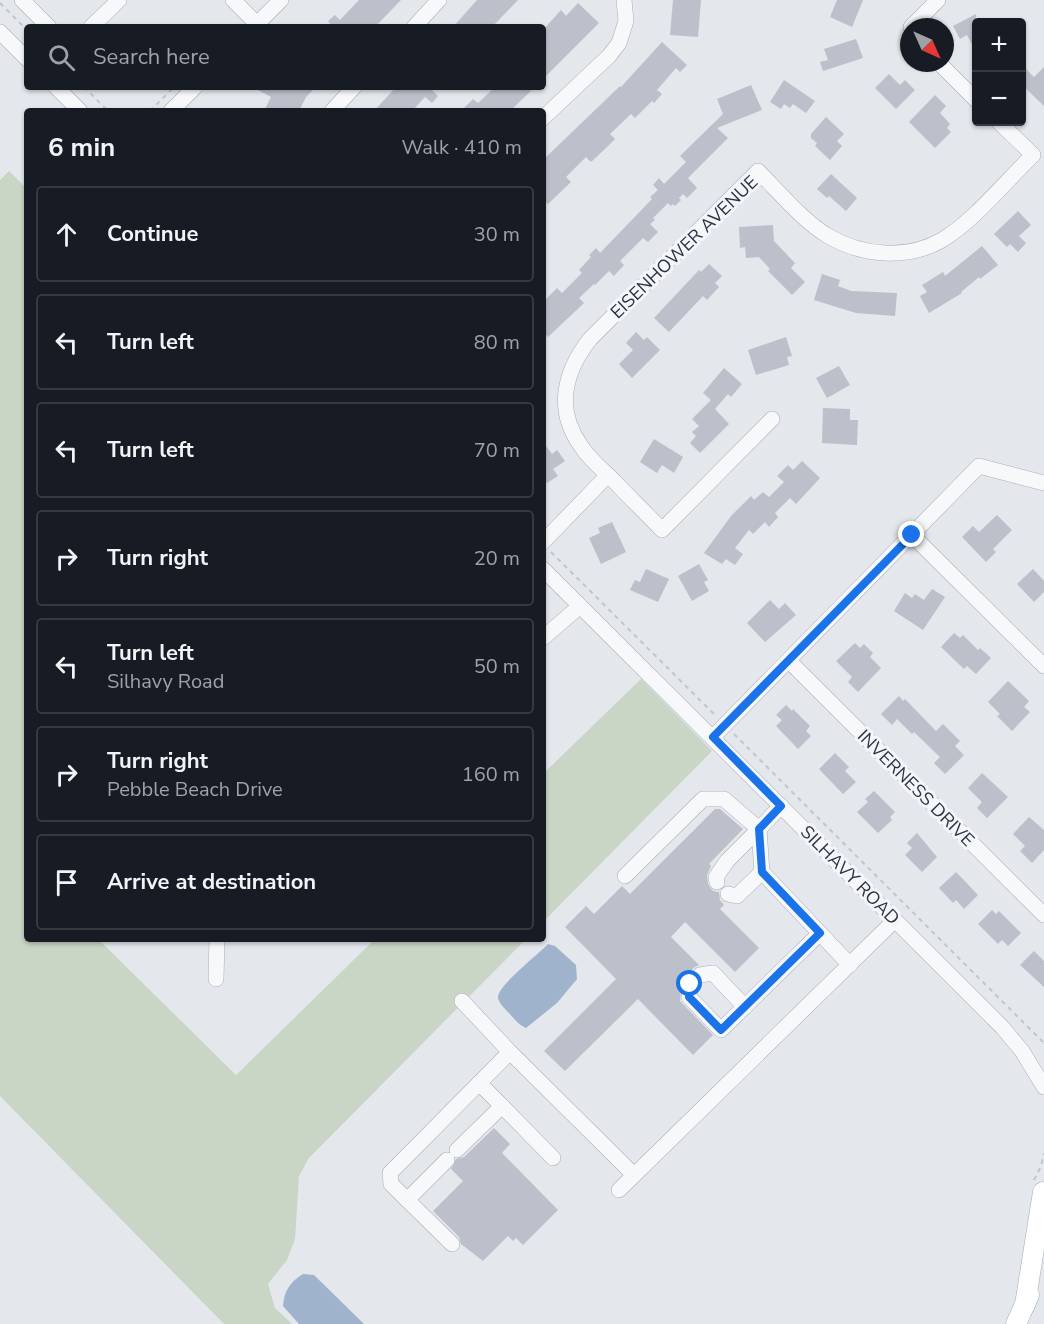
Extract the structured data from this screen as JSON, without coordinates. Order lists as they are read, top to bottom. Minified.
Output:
{"streets":{"street":["EISENHOWER AVENUE","INVERNESS DRIVE","SILHAVY ROAD"]},"north":"bottom right","page":{"map_buttons":["+","−"],"search":"Search here","heading":["6 min","Walk · 410 m"],"list":[["Continue","30 m"],["Turn left","80 m"],["Turn left","70 m"],["Turn right","20 m"],["Turn left","Silhavy Road","50 m"],["Turn right","Pebble Beach Drive","160 m"],"Arrive at destination"]}}
